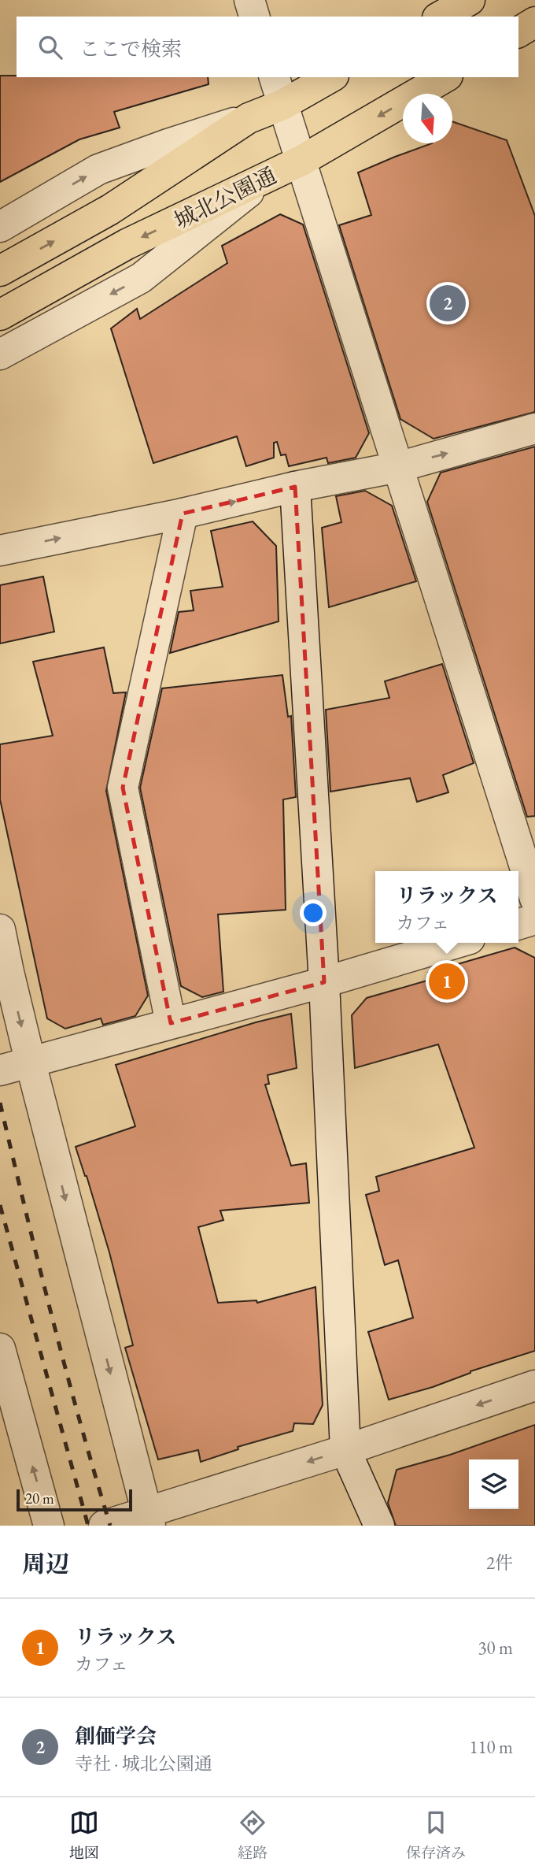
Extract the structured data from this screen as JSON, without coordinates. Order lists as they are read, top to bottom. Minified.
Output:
{"streets":{"main road":["城北公園通"]},"scale_bar":"20 m","north":"bottom","page":{"search":"ここで検索","pins":["2","1"],"popup":["リラックス","カフェ"],"scale":"20 m","heading":["周辺","2件"],"list":[{"mark":"1","name":"リラックス","note":"カフェ","value":"30 m"},{"mark":"2","name":"創価学会","note":"寺社 · 城北公園通","value":"110 m"}],"nav":["地図","経路","保存済み"]}}
